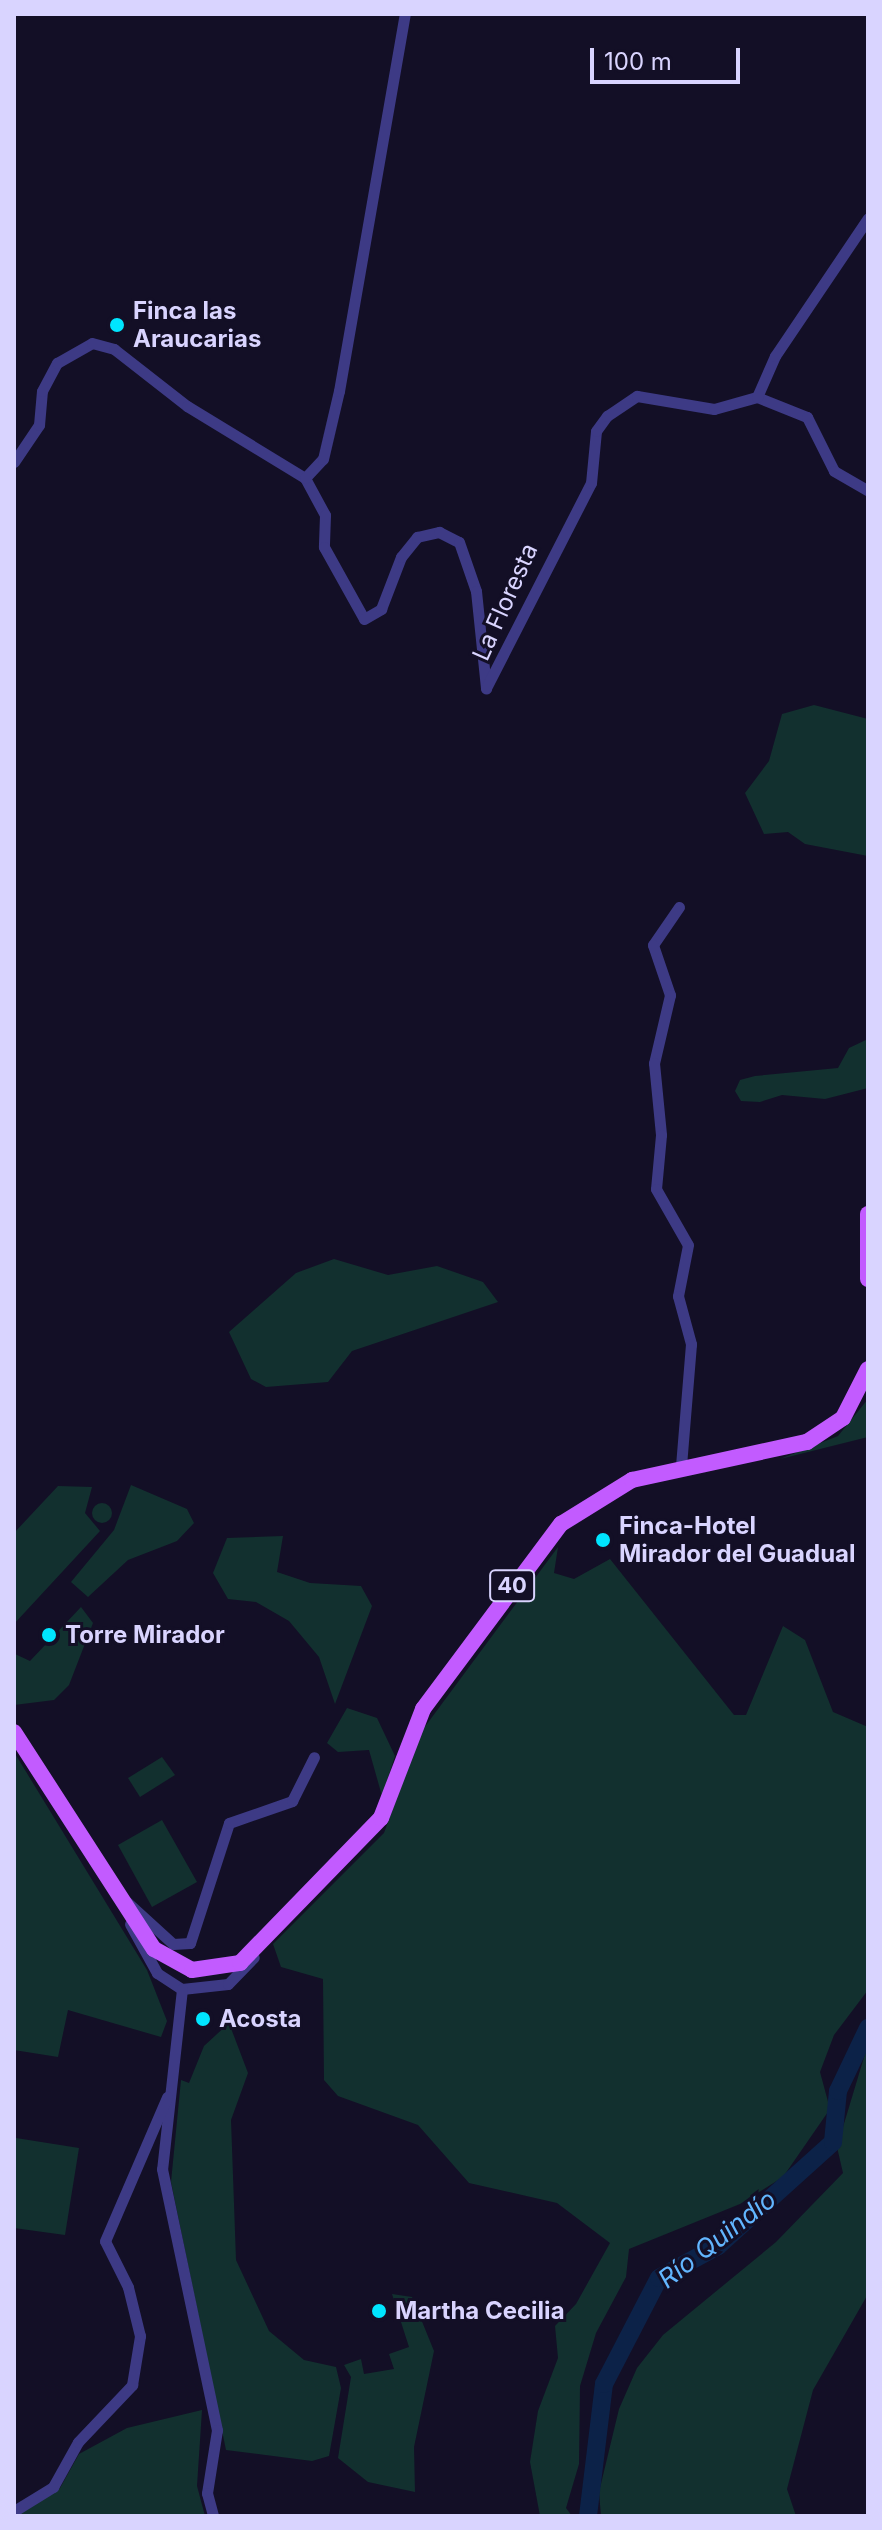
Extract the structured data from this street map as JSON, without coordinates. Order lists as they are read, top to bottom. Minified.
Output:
{"streets":{"main road":["40"],"street":["La Floresta"]},"water":["Río Quindío"],"places":["Finca las Araucarias","Finca-Hotel Mirador del Guadual","Torre Mirador","Acosta","Martha Cecilia"],"scale_bar":"100 m"}
